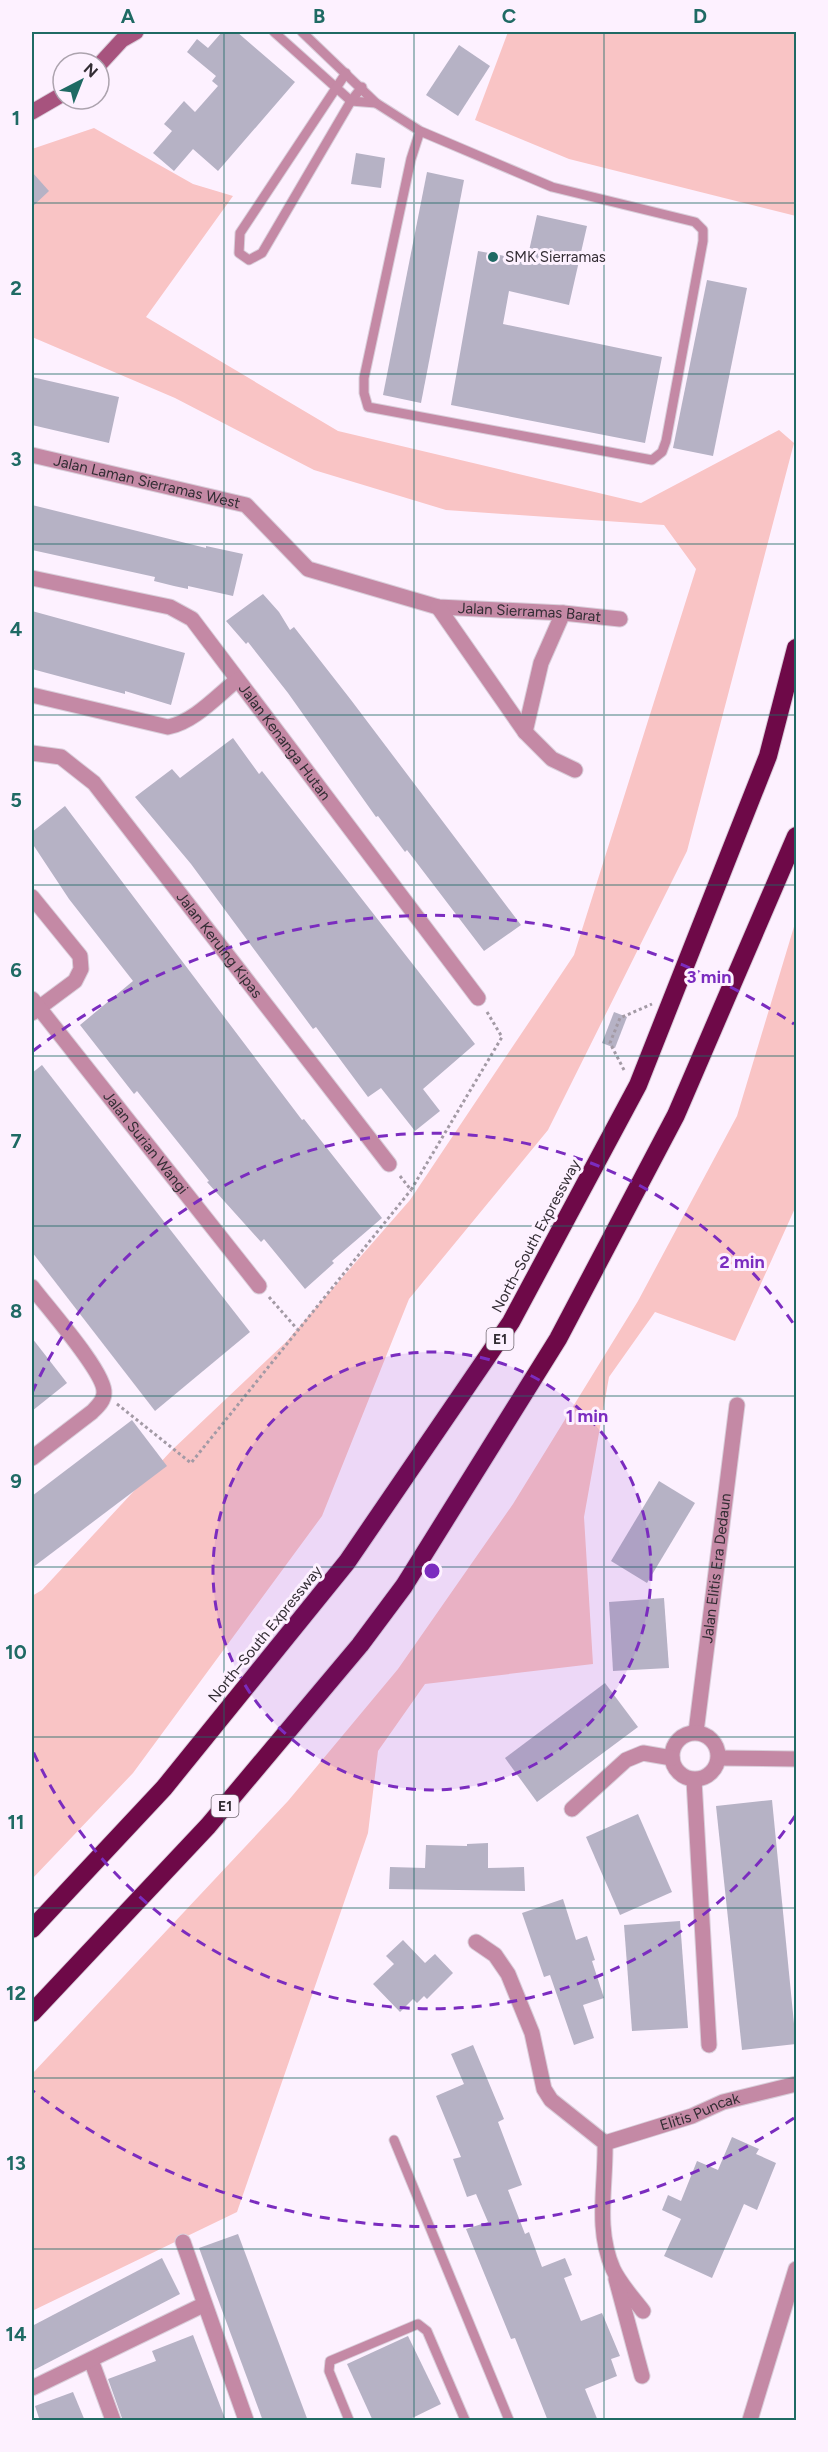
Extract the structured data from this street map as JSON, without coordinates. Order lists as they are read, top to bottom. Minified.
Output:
{"streets":{"highway":["North–South Expressway","E1"],"street":["Jalan Laman Sierramas West","Jalan Sierramas Barat","Jalan Kenanga Hutan","Jalan Keruing Kipas","Jalan Surian Wangi","Jalan Elitis Era Dedaun","Elitis Puncak"]},"crossings":[["Jalan Laman Sierramas West","Jalan Sierramas Barat"]],"places":["SMK Sierramas"],"north":"top right","grid":{"columns":["A","B","C","D"],"rows":["1","2","3","4","5","6","7","8","9","10","11","12","13","14"]},"rings":["3 min","2 min","1 min"]}
